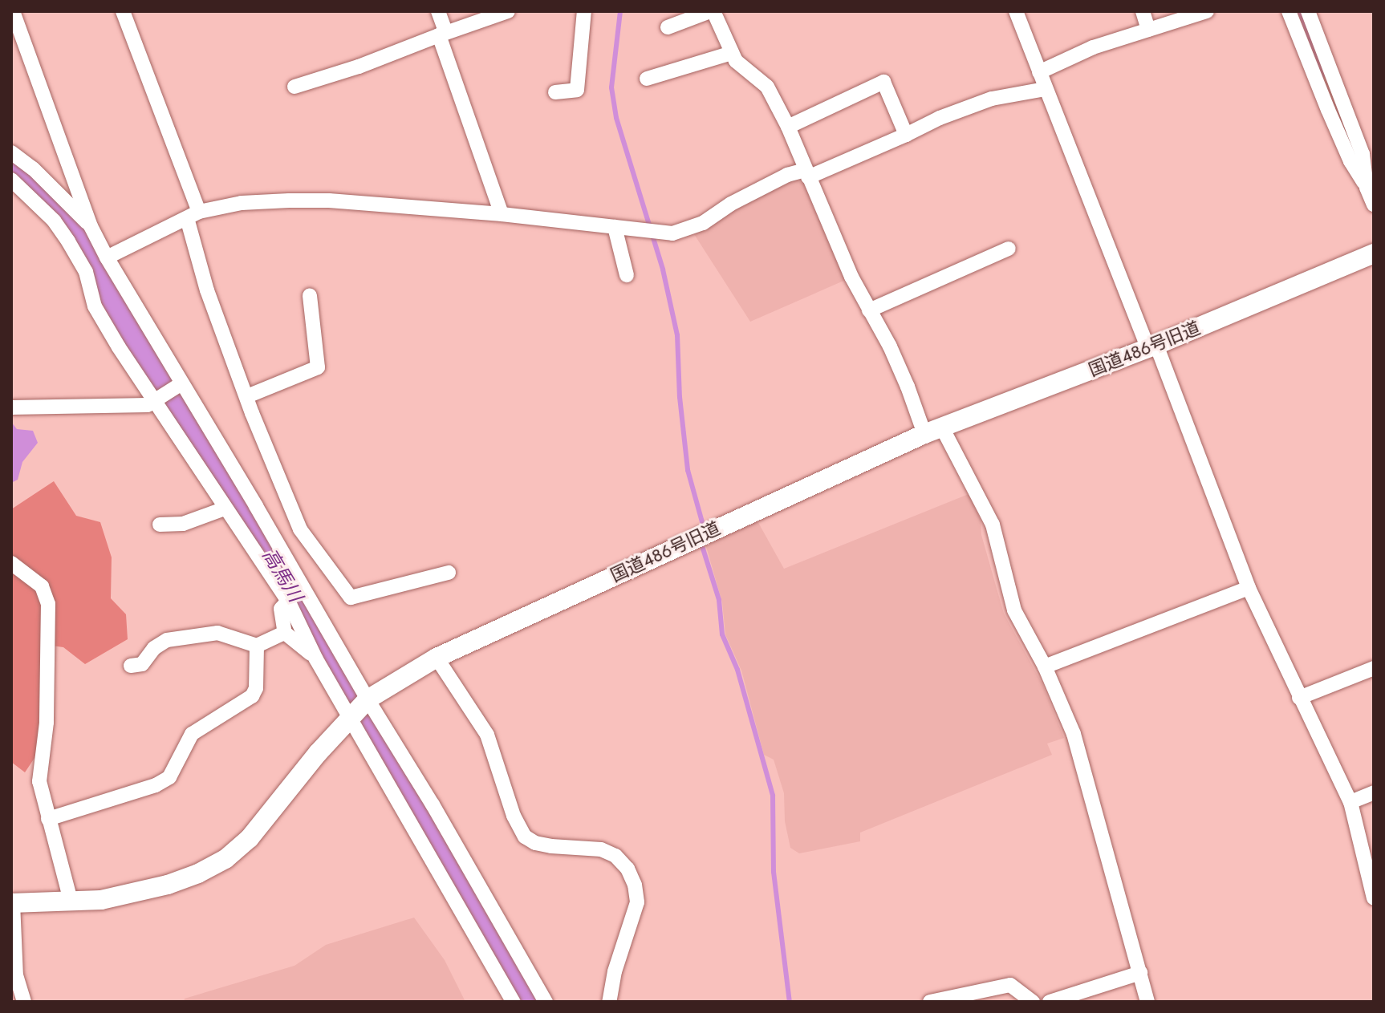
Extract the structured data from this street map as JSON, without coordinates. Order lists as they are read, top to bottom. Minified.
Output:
{"streets":{"street":["国道486号旧道"]},"water":["高馬川"]}
